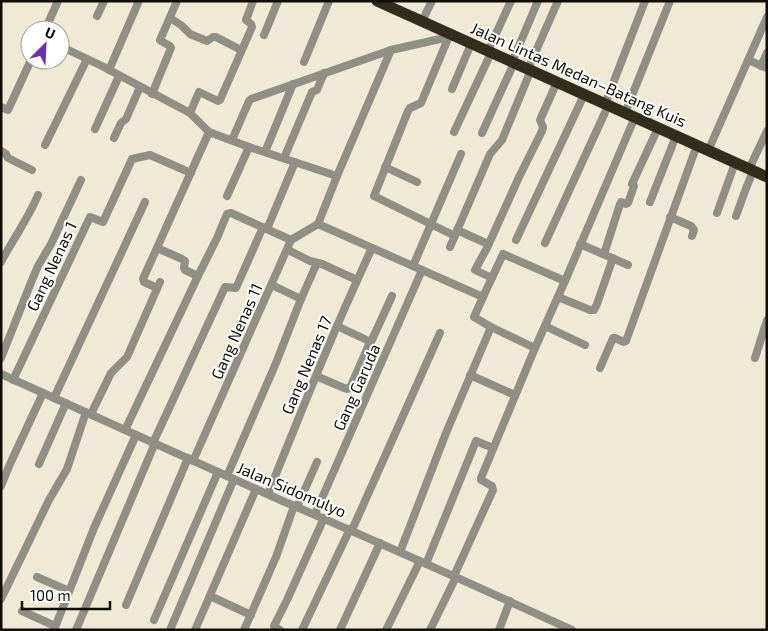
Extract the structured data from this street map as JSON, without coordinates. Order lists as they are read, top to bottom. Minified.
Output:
{"streets":{"highway":["Jalan Lintas Medan–Batang Kuis"],"street":["Gang Nenas 1","Gang Nenas 11","Gang Nenas 17","Gang Garuda","Jalan Sidomulyo"]},"crossings":[["Gang Nenas 1","Jalan Sidomulyo"],["Gang Nenas 11","Jalan Sidomulyo"],["Gang Nenas 17","Jalan Sidomulyo"],["Gang Garuda","Jalan Sidomulyo"]],"scale_bar":"100 m","north":"top right"}
